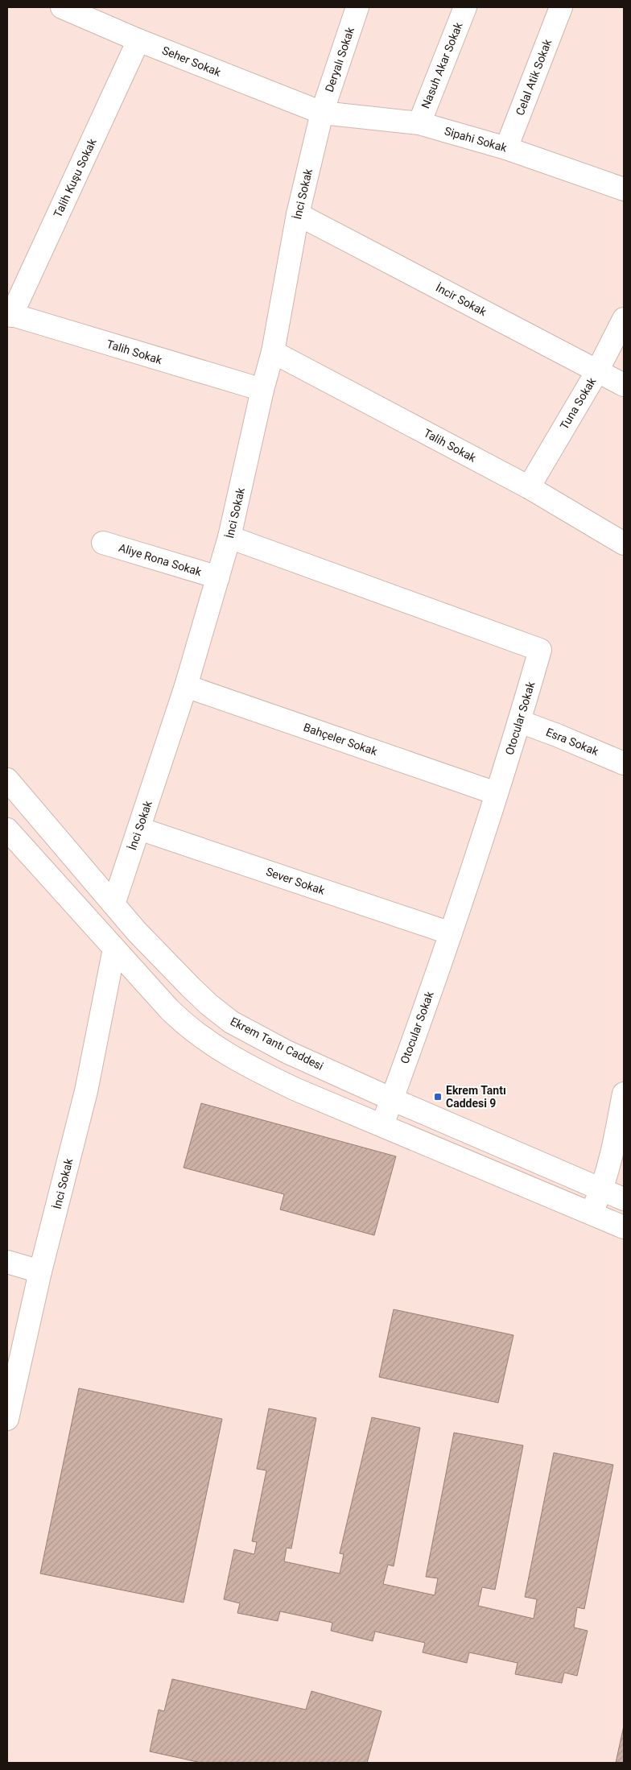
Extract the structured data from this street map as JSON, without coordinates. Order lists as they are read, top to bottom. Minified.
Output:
{"streets":{"street":["Deryalı Sokak","Seher Sokak","Nasuh Akar Sokak","Celal Atik Sokak","Sipahi Sokak","Talih Kuşu Sokak","İnci Sokak","İncir Sokak","Talih Sokak","Tuna Sokak","Aliye Rona Sokak","Otocular Sokak","Bahçeler Sokak","Esra Sokak","Sever Sokak","Ekrem Tantı Caddesi"]},"crossings":[["Deryalı Sokak","Seher Sokak"],["Deryalı Sokak","Sipahi Sokak"],["Deryalı Sokak","İnci Sokak"],["Seher Sokak","Sipahi Sokak"],["Seher Sokak","Talih Kuşu Sokak"],["Seher Sokak","İnci Sokak"],["Nasuh Akar Sokak","Sipahi Sokak"],["Celal Atik Sokak","Sipahi Sokak"],["Sipahi Sokak","İnci Sokak"],["Talih Kuşu Sokak","Talih Sokak"],["İnci Sokak","İncir Sokak"],["İnci Sokak","Talih Sokak"],["İnci Sokak","Aliye Rona Sokak"],["İnci Sokak","Otocular Sokak"],["İnci Sokak","Bahçeler Sokak"],["İnci Sokak","Sever Sokak"],["İnci Sokak","Ekrem Tantı Caddesi"],["İncir Sokak","Tuna Sokak"],["Talih Sokak","Tuna Sokak"],["Otocular Sokak","Bahçeler Sokak"],["Otocular Sokak","Esra Sokak"],["Otocular Sokak","Sever Sokak"],["Otocular Sokak","Ekrem Tantı Caddesi"]],"places":{"transit":["Ekrem Tantı Caddesi 9"]}}
